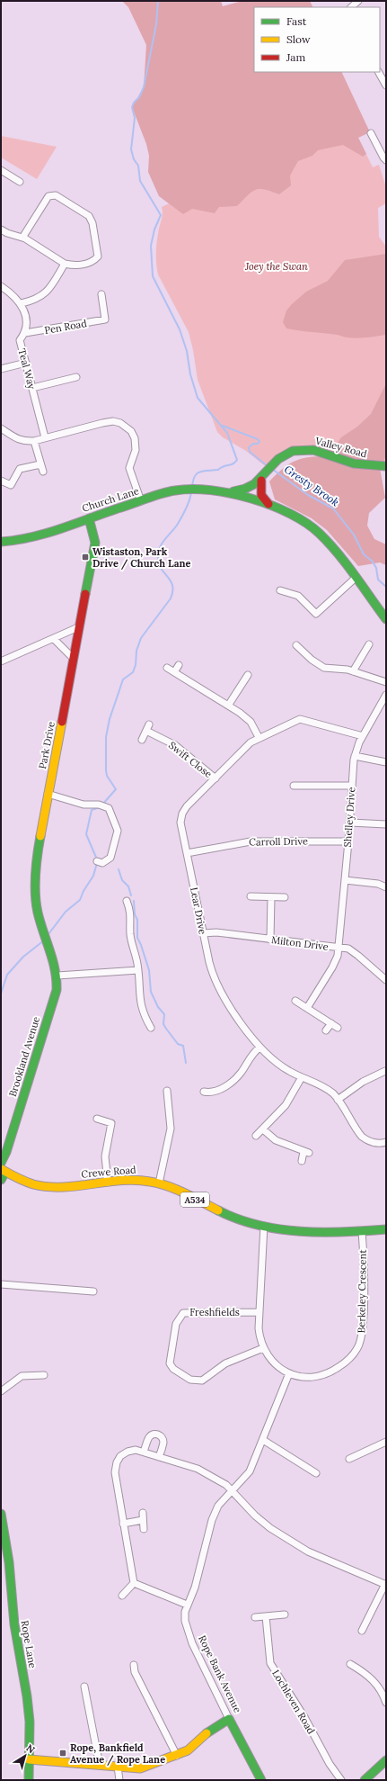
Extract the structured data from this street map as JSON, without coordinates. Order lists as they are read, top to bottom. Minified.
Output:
{"streets":{"street":["Pen Road","Teal Way","Valley Road","Church Lane","Park Drive","Swift Close","Shelley Drive","Carroll Drive","Lear Drive","Milton Drive","Brookland Avenue","Crewe Road","A534","Berkeley Crescent","Freshfields","Rope Lane","Rope Bank Avenue","Lochleven Road"]},"crossings":[["Pen Road","Teal Way"],["Valley Road","Church Lane"],["Church Lane","Park Drive"],["Park Drive","Brookland Avenue"],["Swift Close","Lear Drive"],["Shelley Drive","Carroll Drive"],["Shelley Drive","Lear Drive"],["Shelley Drive","Milton Drive"],["Carroll Drive","Lear Drive"],["Lear Drive","Milton Drive"],["Crewe Road","Berkeley Crescent"],["Berkeley Crescent","Freshfields"],["Berkeley Crescent","Rope Bank Avenue"]],"water":["Gresty Brook"],"parks":["Joey the Swan"],"places":{"transit":["Wistaston, Park Drive / Church Lane","Rope, Bankfield Avenue / Rope Lane"]},"legend":["Fast","Slow","Jam"],"north":"top right"}
